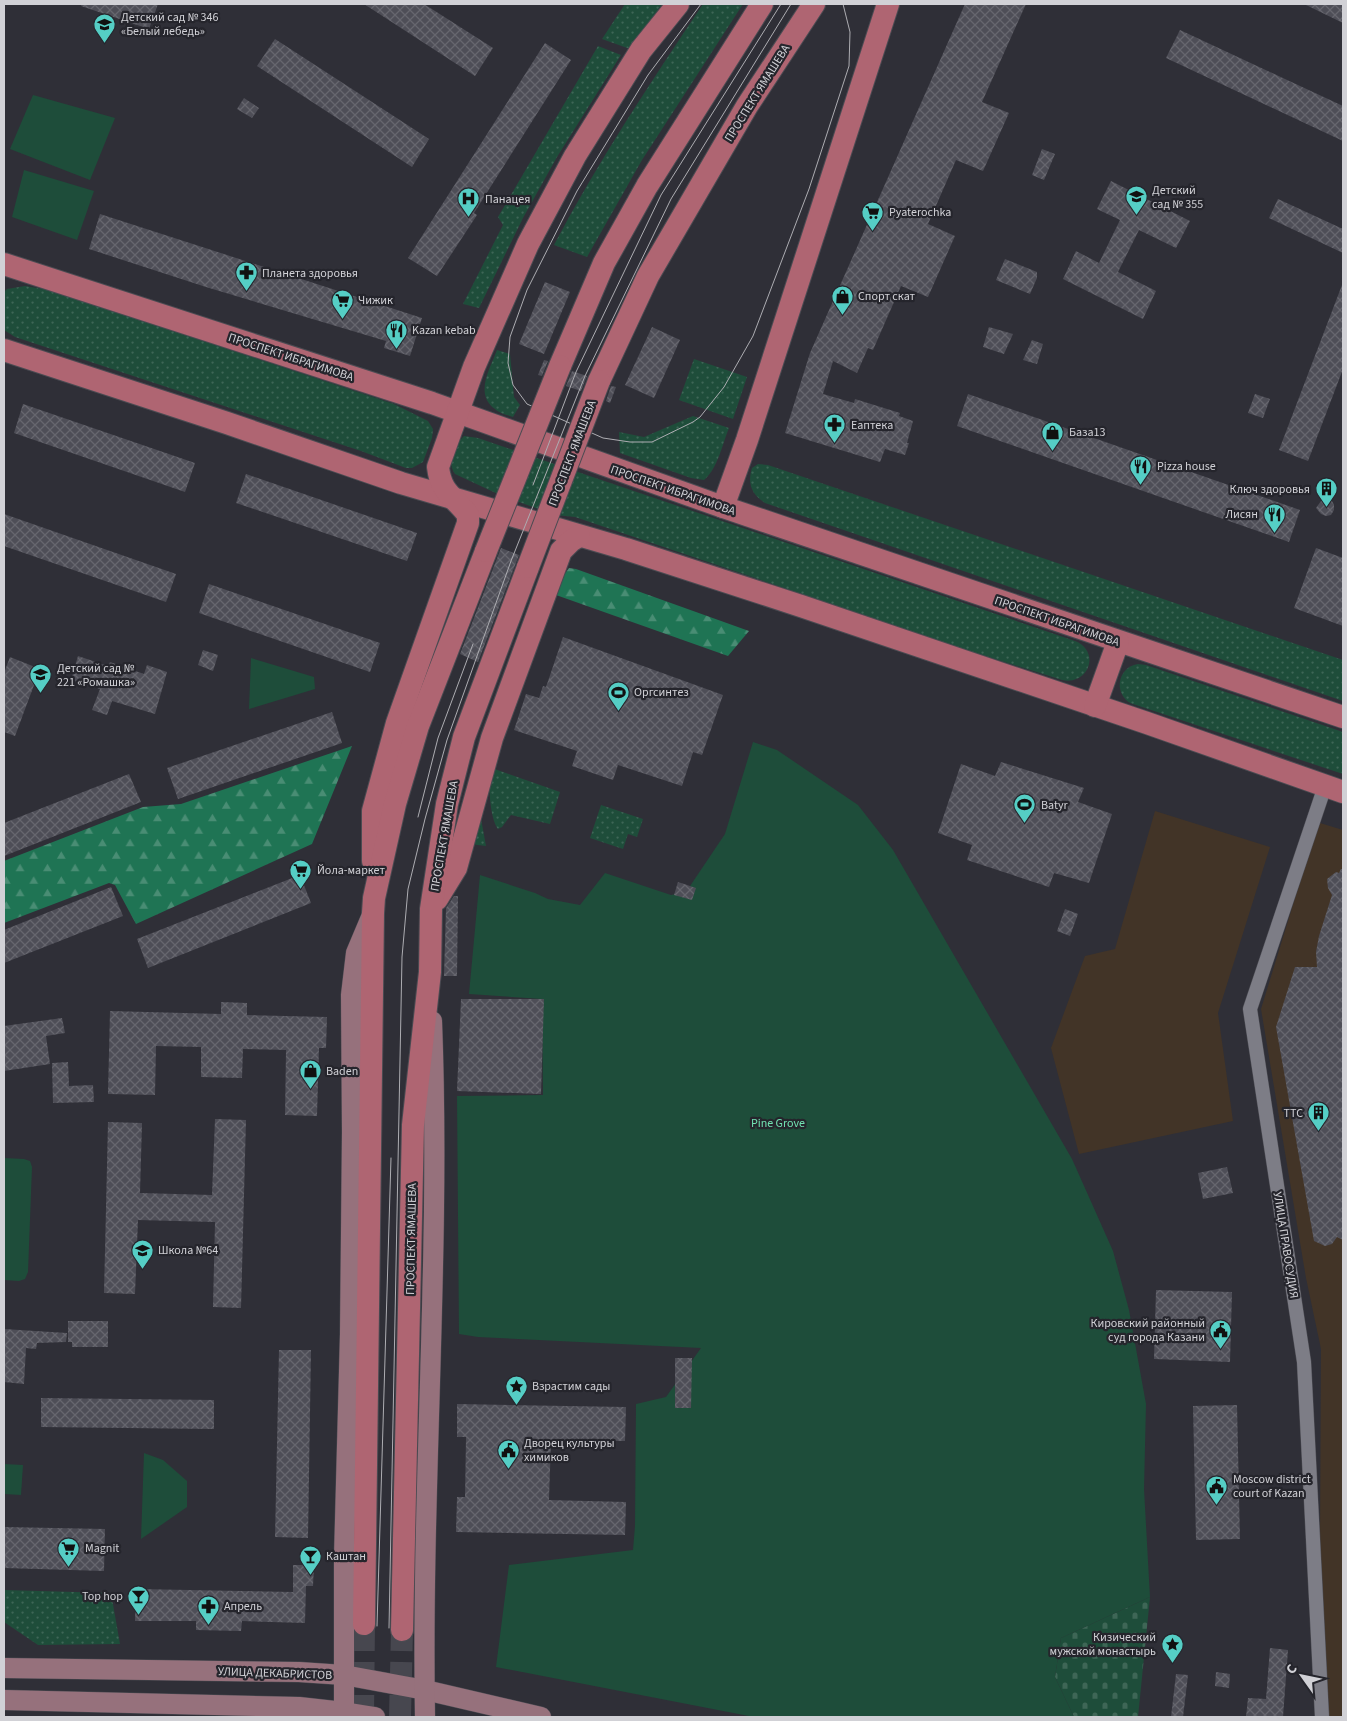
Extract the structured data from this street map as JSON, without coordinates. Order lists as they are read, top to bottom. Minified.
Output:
{"streets":{"main road":["ПРОСПЕКТ ЯМАШЕВА","ПРОСПЕКТ ИБРАГИМОВА","УЛИЦА ДЕКАБРИСТОВ"],"street":["УЛИЦА ПРАВОСУДИЯ"]},"parks":["Pine Grove"],"places":{"school or university":["Детский сад № 346 «Белый лебедь»","Детский сад № 355","Детский сад № 221 «Ромашка»","Школа №64"],"hospital":["Панацея"],"supermarket":["Pyaterochka","Чижик","Йола-маркет","Magnit"],"pharmacy":["Планета здоровья","Еаптека","Апрель"],"shop":["Спорт скат","База13","Baden"],"restaurant":["Kazan kebab","Pizza house","Лисян"],"building":["Ключ здоровья","ТТС"],"sports":["Оргсинтез","Batyr"],"public building":["Кировский районный суд города Казани","Дворец культуры химиков","Moscow district court of Kazan"],"place":["Взрастим сады","Кизический мужской монастырь"],"bar":["Каштан","Top hop"]},"north":"top left"}
